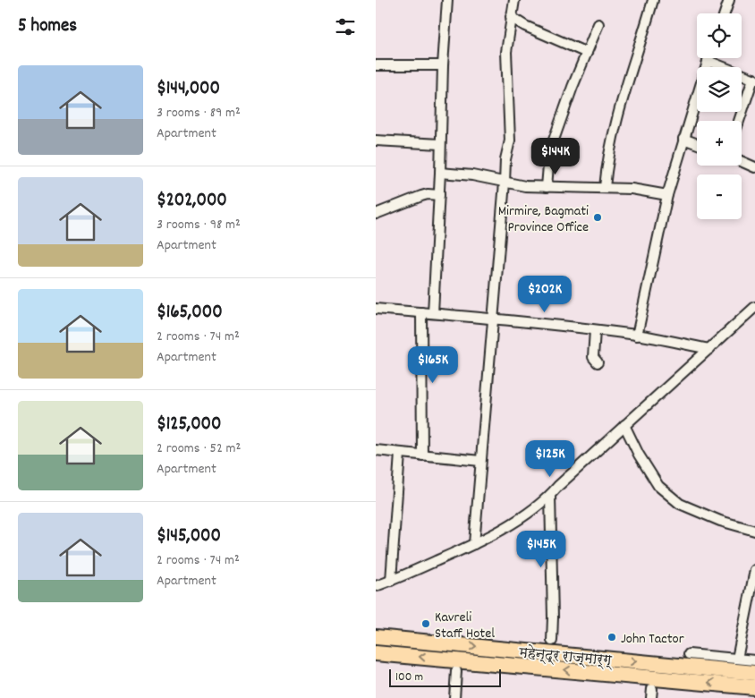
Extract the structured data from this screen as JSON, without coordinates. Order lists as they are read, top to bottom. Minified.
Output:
{"streets":{"highway":["महेन्द्र राज्मार्ग्"]},"places":["Mirmire, Bagmati Province Office","Kavreli Staff Hotel","John Tactor"],"scale_bar":"100 m","page":{"heading":"5 homes","map_buttons":["+","−"],"list":[{"name":"$144,000","note":"3 rooms · 89 m² · Apartment"},{"name":"$202,000","note":"3 rooms · 98 m² · Apartment"},{"name":"$165,000","note":"2 rooms · 74 m² · Apartment"},{"name":"$125,000","note":"2 rooms · 52 m² · Apartment"},{"name":"$145,000","note":"2 rooms · 74 m² · Apartment"}],"price":["$144K","$202K","$165K","$125K","$145K"],"scale":"100 m"}}
